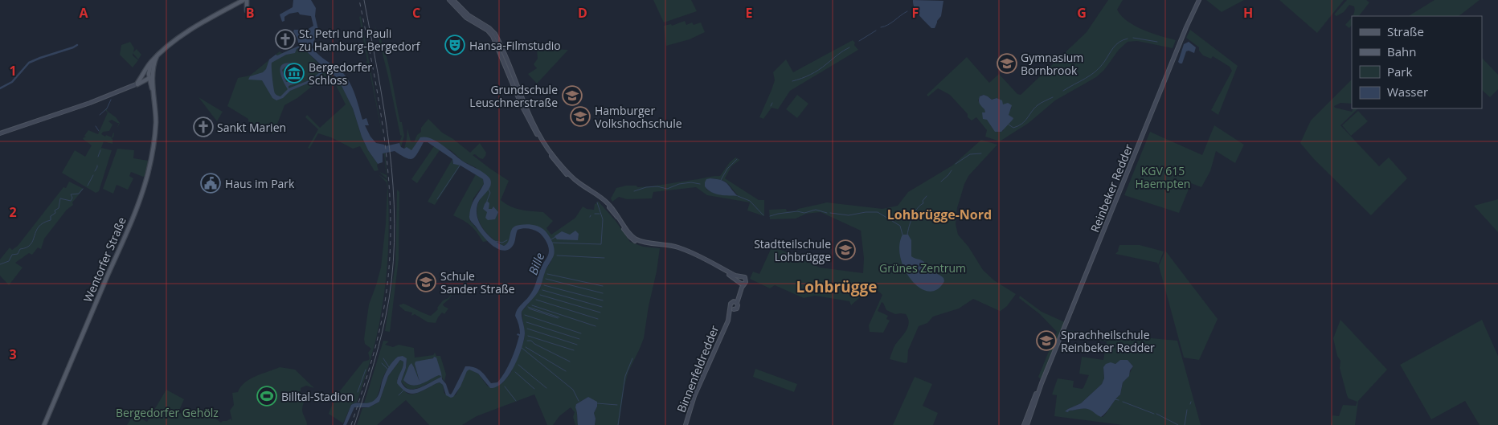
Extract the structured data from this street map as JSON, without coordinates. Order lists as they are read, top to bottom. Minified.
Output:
{"streets":{"main road":["Reinbeker Redder","Wentorfer Straße","Binnenfeldredder"]},"districts":["Lohbrügge-Nord","Lohbrügge"],"water":["Bille"],"parks":["KGV 615 Haempten","Grünes Zentrum","Bergedorfer Gehölz"],"places":{"church":["St. Petri und Pauli zu Hamburg-Bergedorf","Sankt Marien"],"theatre":["Hansa-Filmstudio"],"school or university":["Gymnasium Bornbrook","Grundschule Leuschnerstraße","Hamburger Volkshochschule","Stadtteilschule Lohbrügge","Schule Sander Straße","Sprachheilschule Reinbeker Redder"],"museum":["Bergedorfer Schloss"],"public building":["Haus im Park"],"sports":["Billtal-Stadion"]},"legend":["Straße","Bahn","Park","Wasser"],"grid":{"columns":["A","B","C","D","E","F","G","H"],"rows":["1","2","3"]}}
